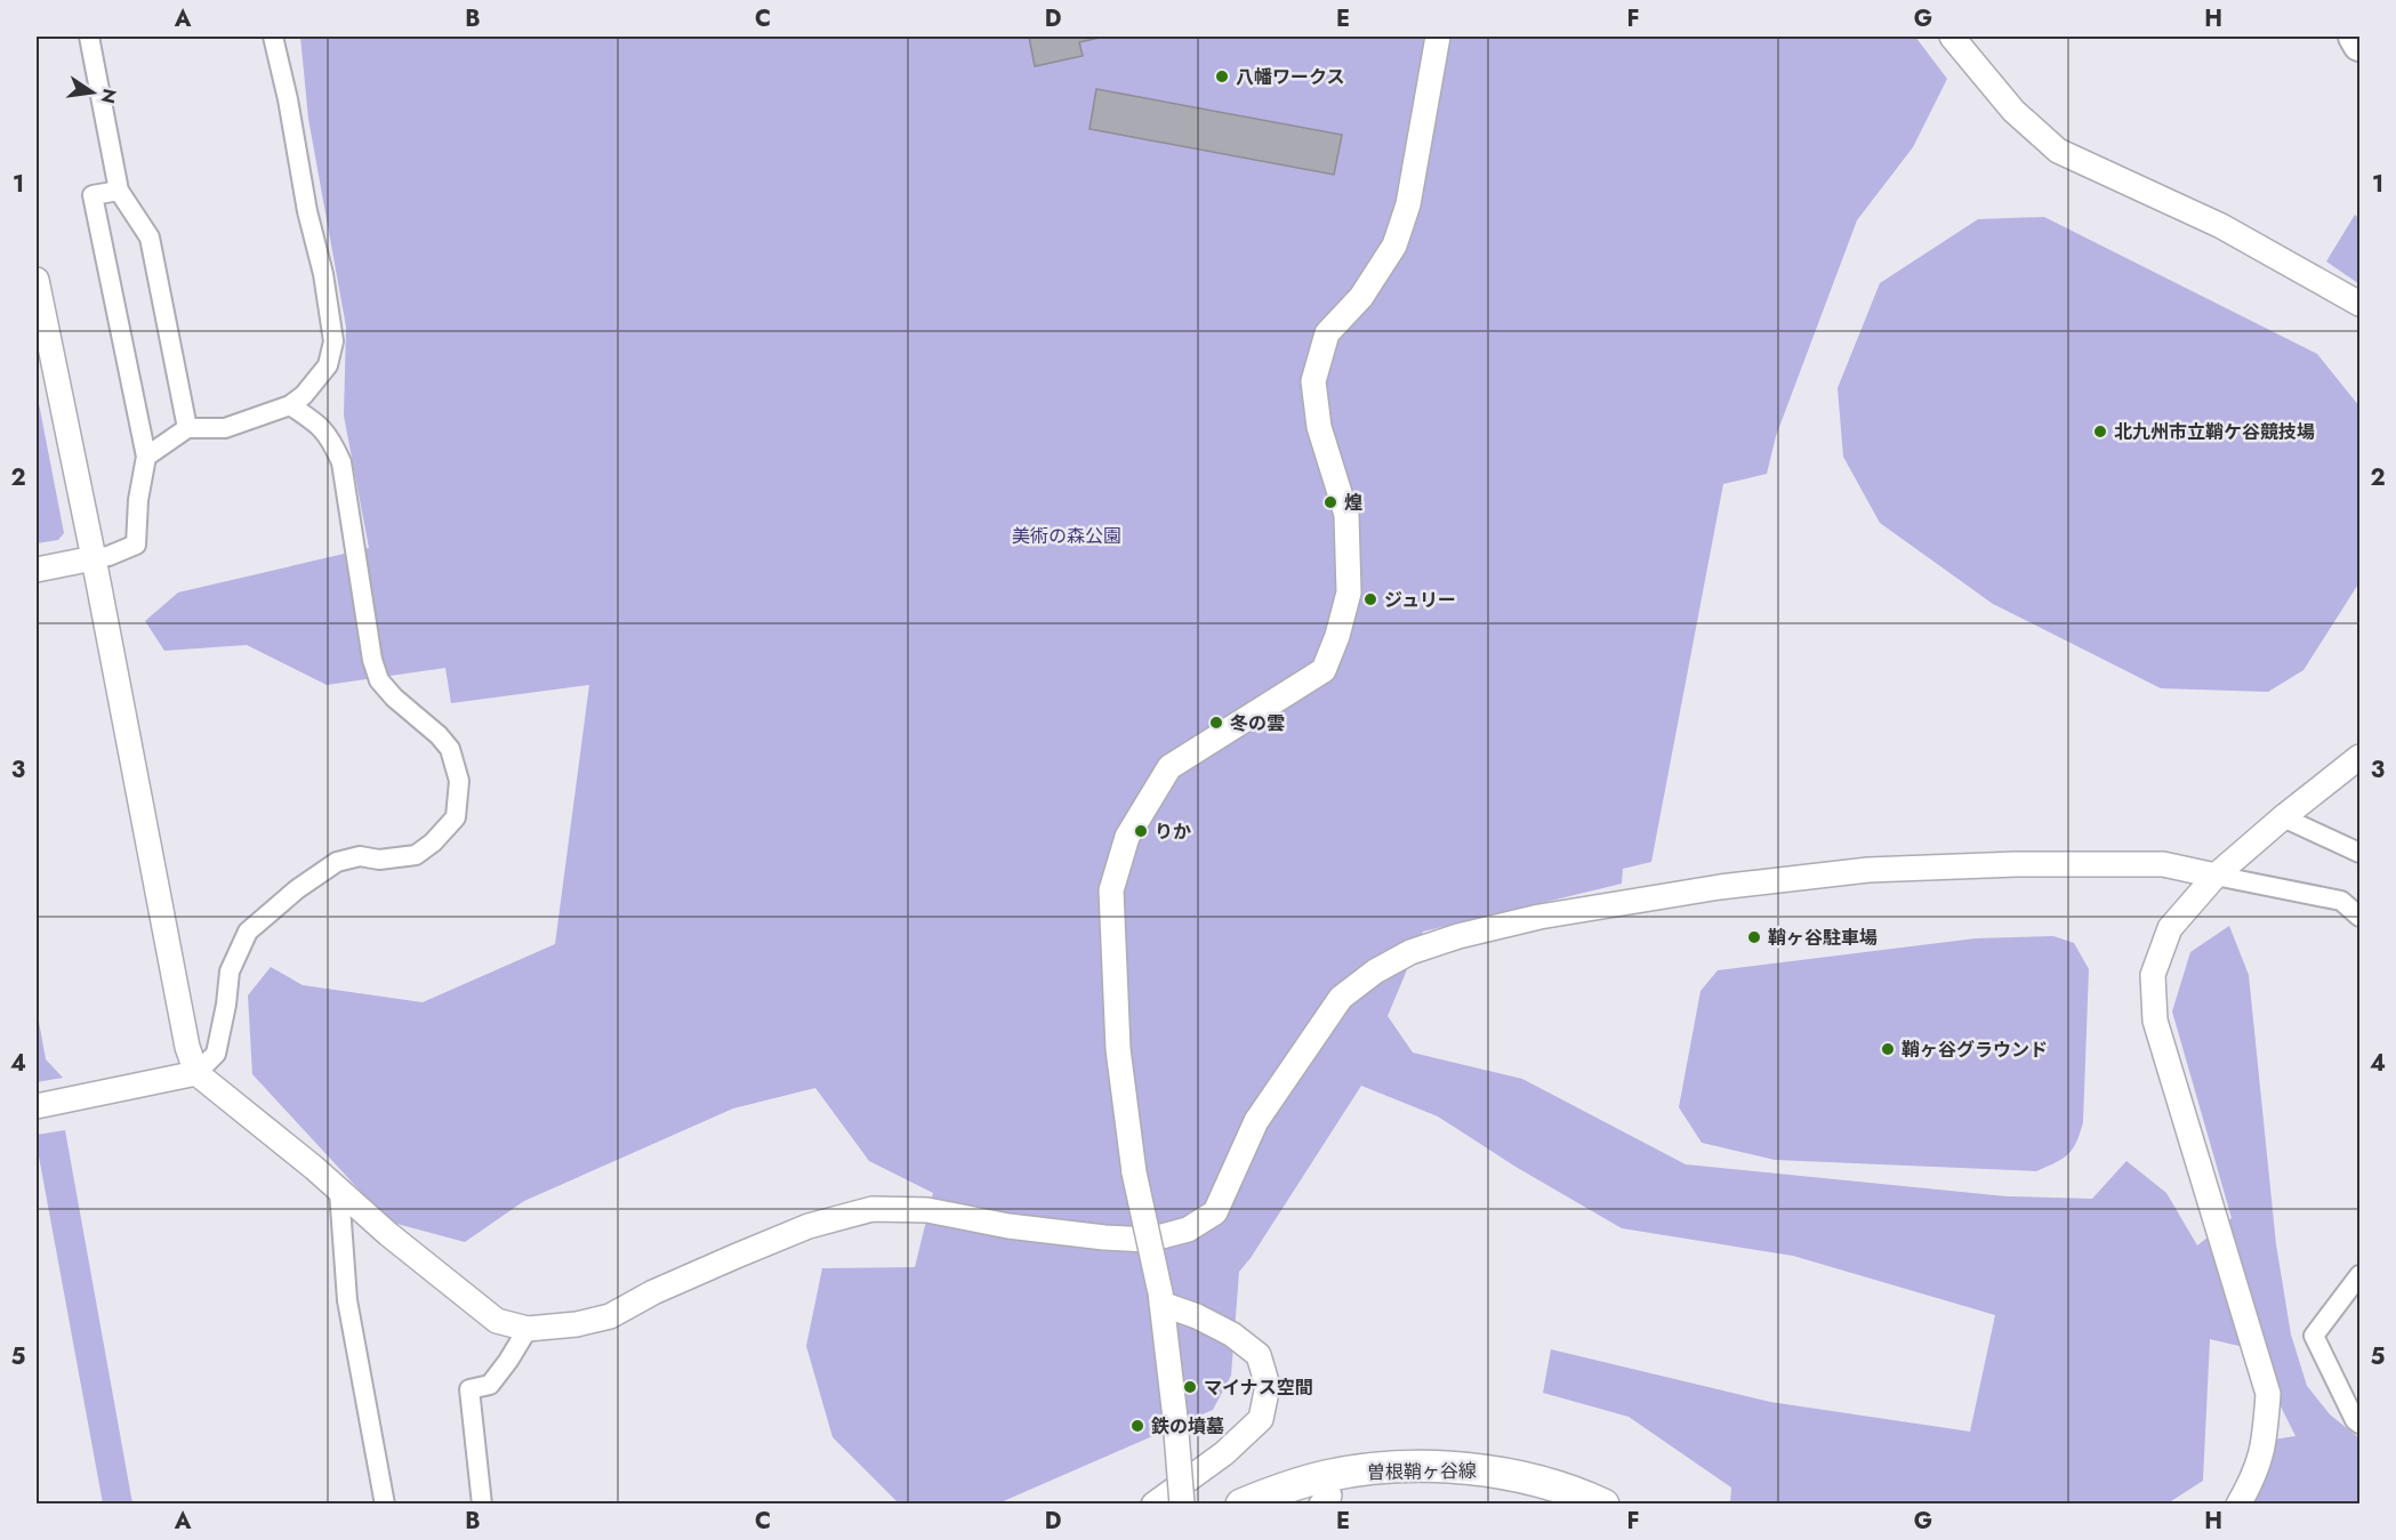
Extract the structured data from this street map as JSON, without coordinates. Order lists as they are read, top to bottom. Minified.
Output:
{"streets":{"main road":["曽根鞘ヶ谷線"]},"parks":["美術の森公園"],"places":["八幡ワークス","北九州市立鞘ケ谷競技場","煌","ジュリー","冬の雲","りか","鞘ヶ谷駐車場","鞘ヶ谷グラウンド","マイナス空間","鉄の墳墓"],"north":"right","grid":{"columns":["A","B","C","D","E","F","G","H"],"rows":["1","2","3","4","5"]}}
